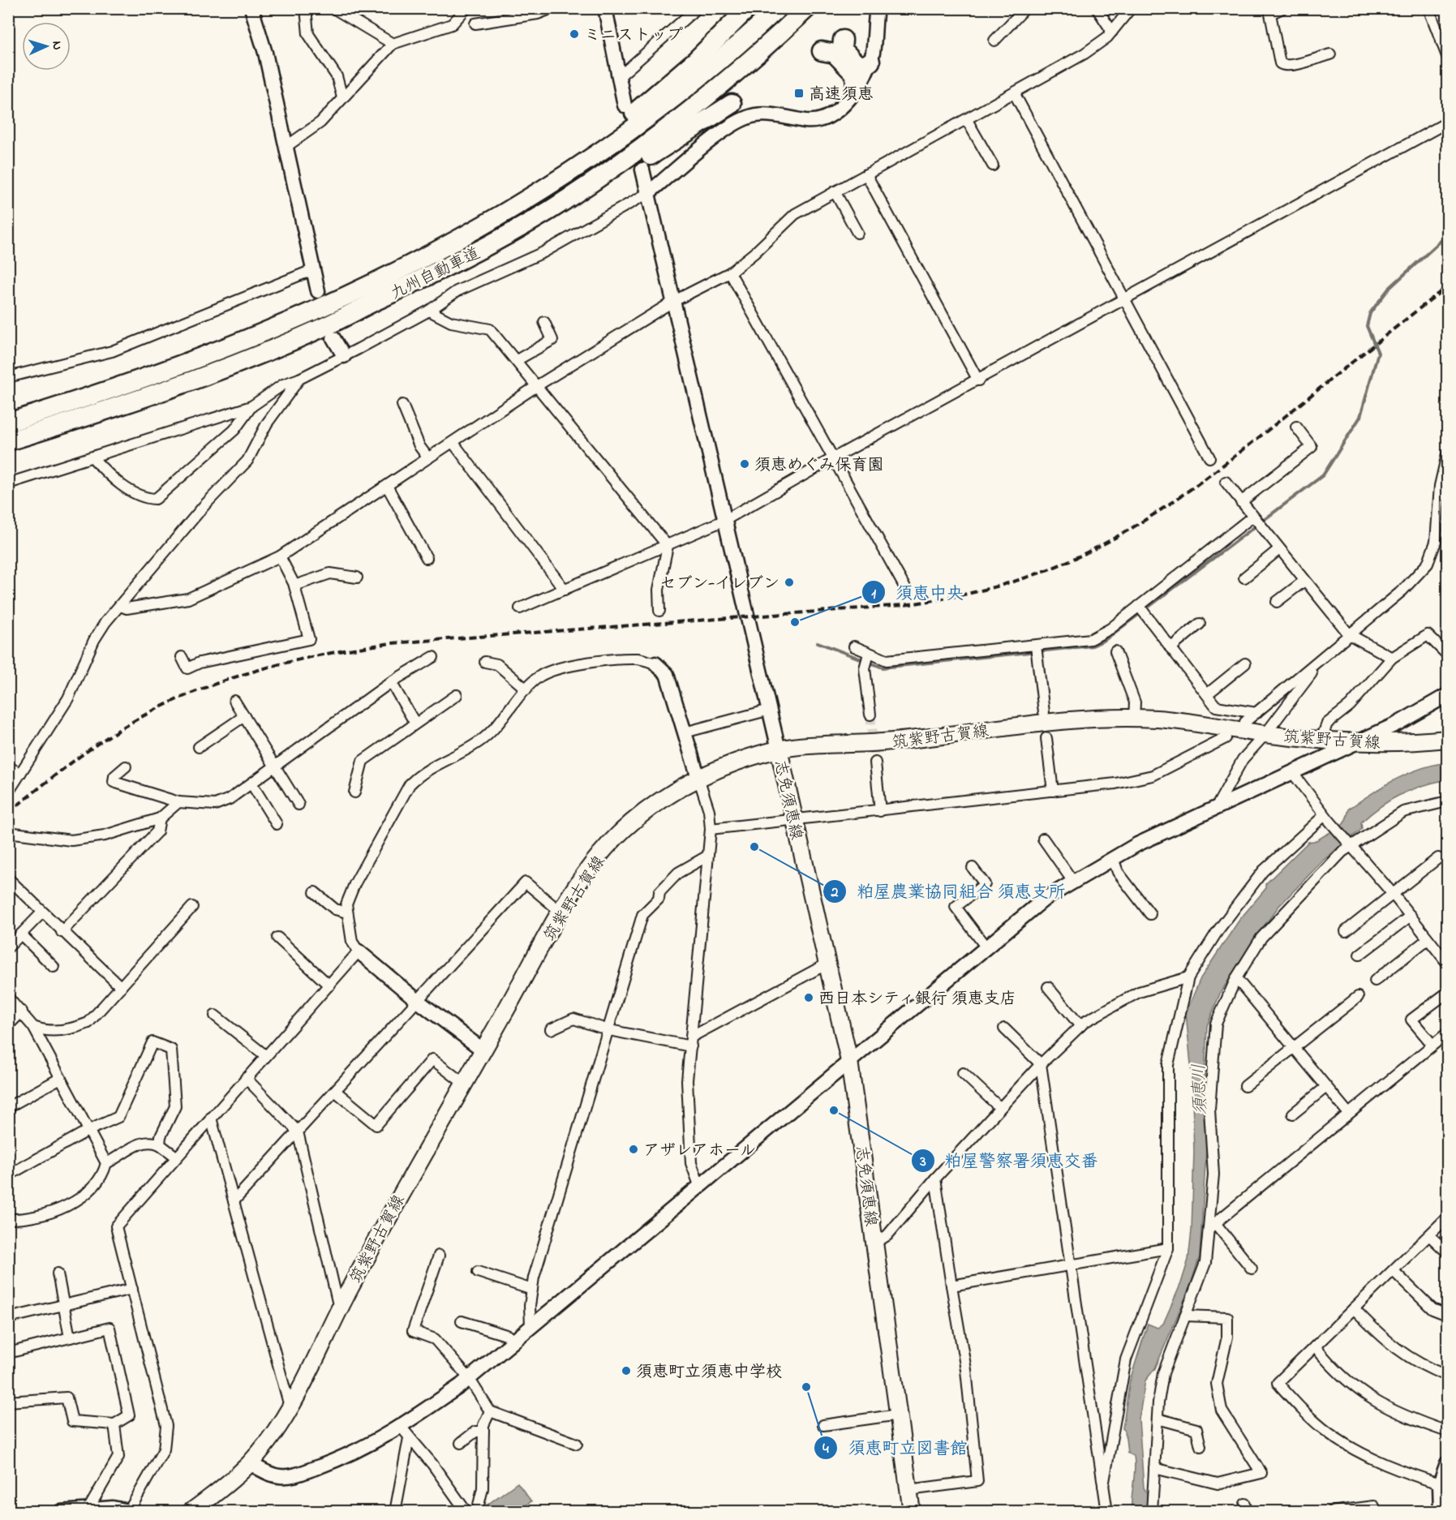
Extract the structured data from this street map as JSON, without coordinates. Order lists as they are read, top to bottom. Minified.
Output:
{"streets":{"highway":["九州自動車道"],"main road":["筑紫野古賀線","志免須恵線"]},"crossings":[["筑紫野古賀線","志免須恵線"]],"water":["須恵川"],"places":{"other":["ミニストップ","須恵めぐみ保育園","セブン-イレブン","須恵中央","粕屋農業協同組合 須恵支所","西日本シティ銀行 須恵支店","粕屋警察署須恵交番","アザレアホール","須恵町立須恵中学校","須恵町立図書館"],"transit":["高速須恵"]},"north":"right"}
